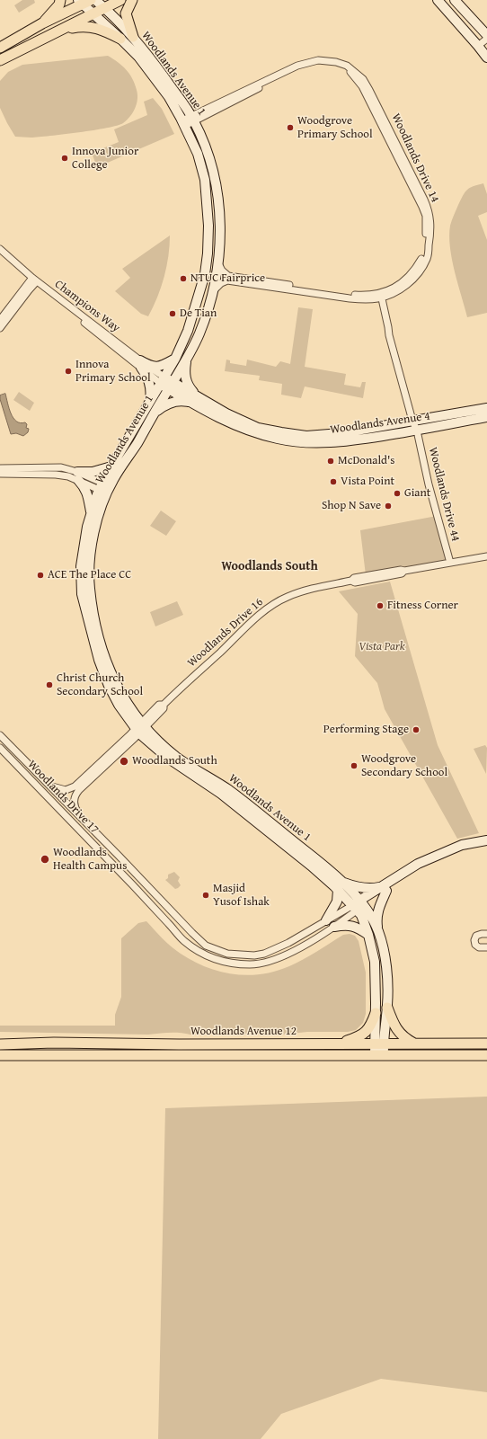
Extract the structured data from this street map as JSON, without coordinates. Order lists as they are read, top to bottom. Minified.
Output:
{"streets":{"main road":["Woodlands Avenue 12"],"street":["Woodlands Avenue 1","Woodlands Drive 14","Champions Way","Woodlands Avenue 4","Woodlands Drive 44","Woodlands Drive 16","Woodlands Drive 17"]},"crossings":[["Woodlands Avenue 1","Woodlands Drive 14"],["Woodlands Avenue 1","Champions Way"],["Woodlands Avenue 1","Woodlands Avenue 4"],["Woodlands Avenue 1","Woodlands Drive 16"],["Woodlands Avenue 1","Woodlands Drive 17"],["Woodlands Avenue 1","Woodlands Avenue 12"],["Woodlands Drive 14","Woodlands Drive 44"],["Champions Way","Woodlands Avenue 4"],["Woodlands Avenue 4","Woodlands Drive 44"],["Woodlands Drive 44","Woodlands Drive 16"],["Woodlands Drive 16","Woodlands Drive 17"]],"districts":["Woodlands South"],"parks":["Vista Park"],"places":["Woodgrove Primary School","Innova Junior College","NTUC Fairprice","De Tian","Innova Primary School","McDonald's","Vista Point","Giant","Shop N Save","ACE The Place CC","Fitness Corner","Christ Church Secondary School","Performing Stage","Woodlands South","Woodgrove Secondary School","Woodlands Health Campus","Masjid Yusof Ishak"]}
